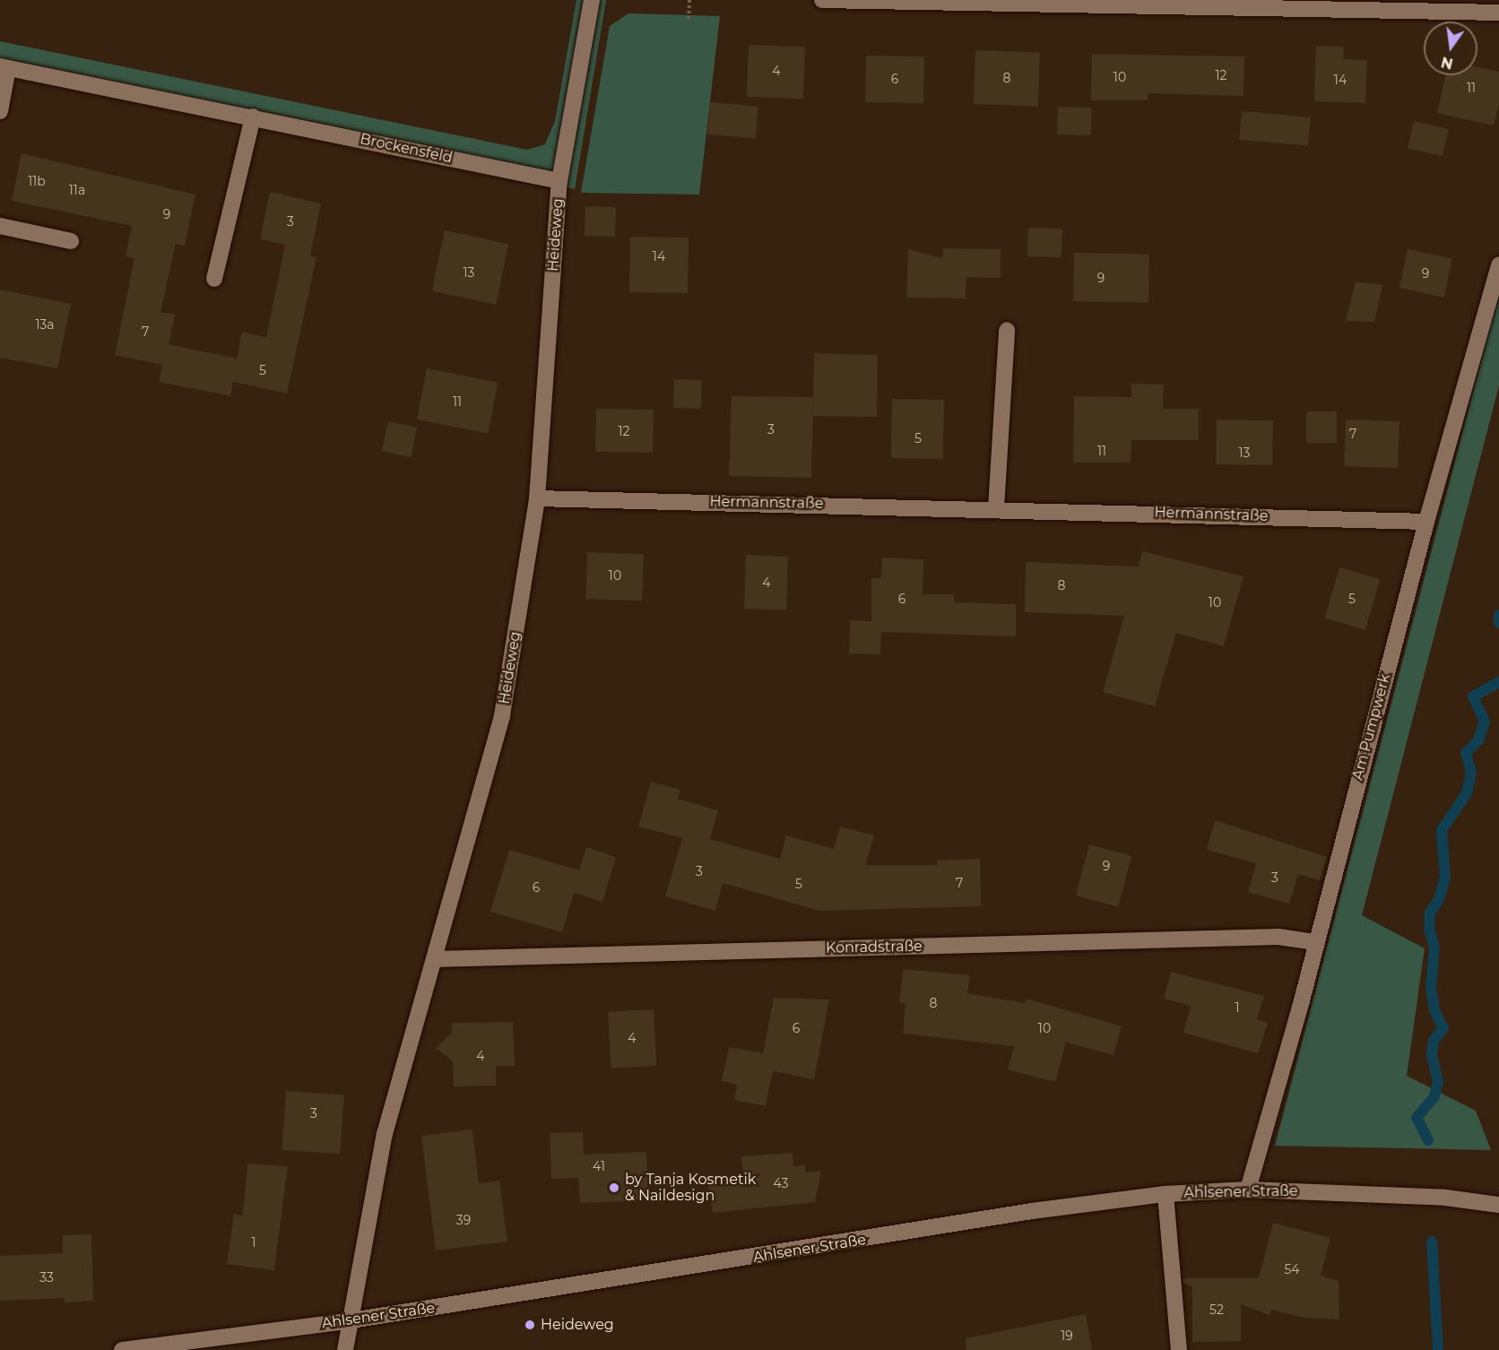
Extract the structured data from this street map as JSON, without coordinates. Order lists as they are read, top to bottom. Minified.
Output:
{"streets":{"street":["Brockensfeld","Heideweg","Hermannstraße","Am Pumpwerk","Konradstraße","Ahlsener Straße"]},"crossings":[["Brockensfeld","Heideweg"],["Heideweg","Hermannstraße"],["Heideweg","Konradstraße"],["Heideweg","Ahlsener Straße"],["Hermannstraße","Am Pumpwerk"],["Am Pumpwerk","Konradstraße"],["Am Pumpwerk","Ahlsener Straße"]],"places":["by Tanja Kosmetik & Naildesign","Heideweg"],"house_numbers":["4","12","10","8","6","14","11","11b","11a","9","3","14","13","9","9","13a","7","5","11","3","12","7","5","11","13","10","4","8","6","5","10","9","3","3","7","5","6","8","1","6","10","4","4","3","41","43","39","1","54","33","52","19"],"north":"bottom"}
